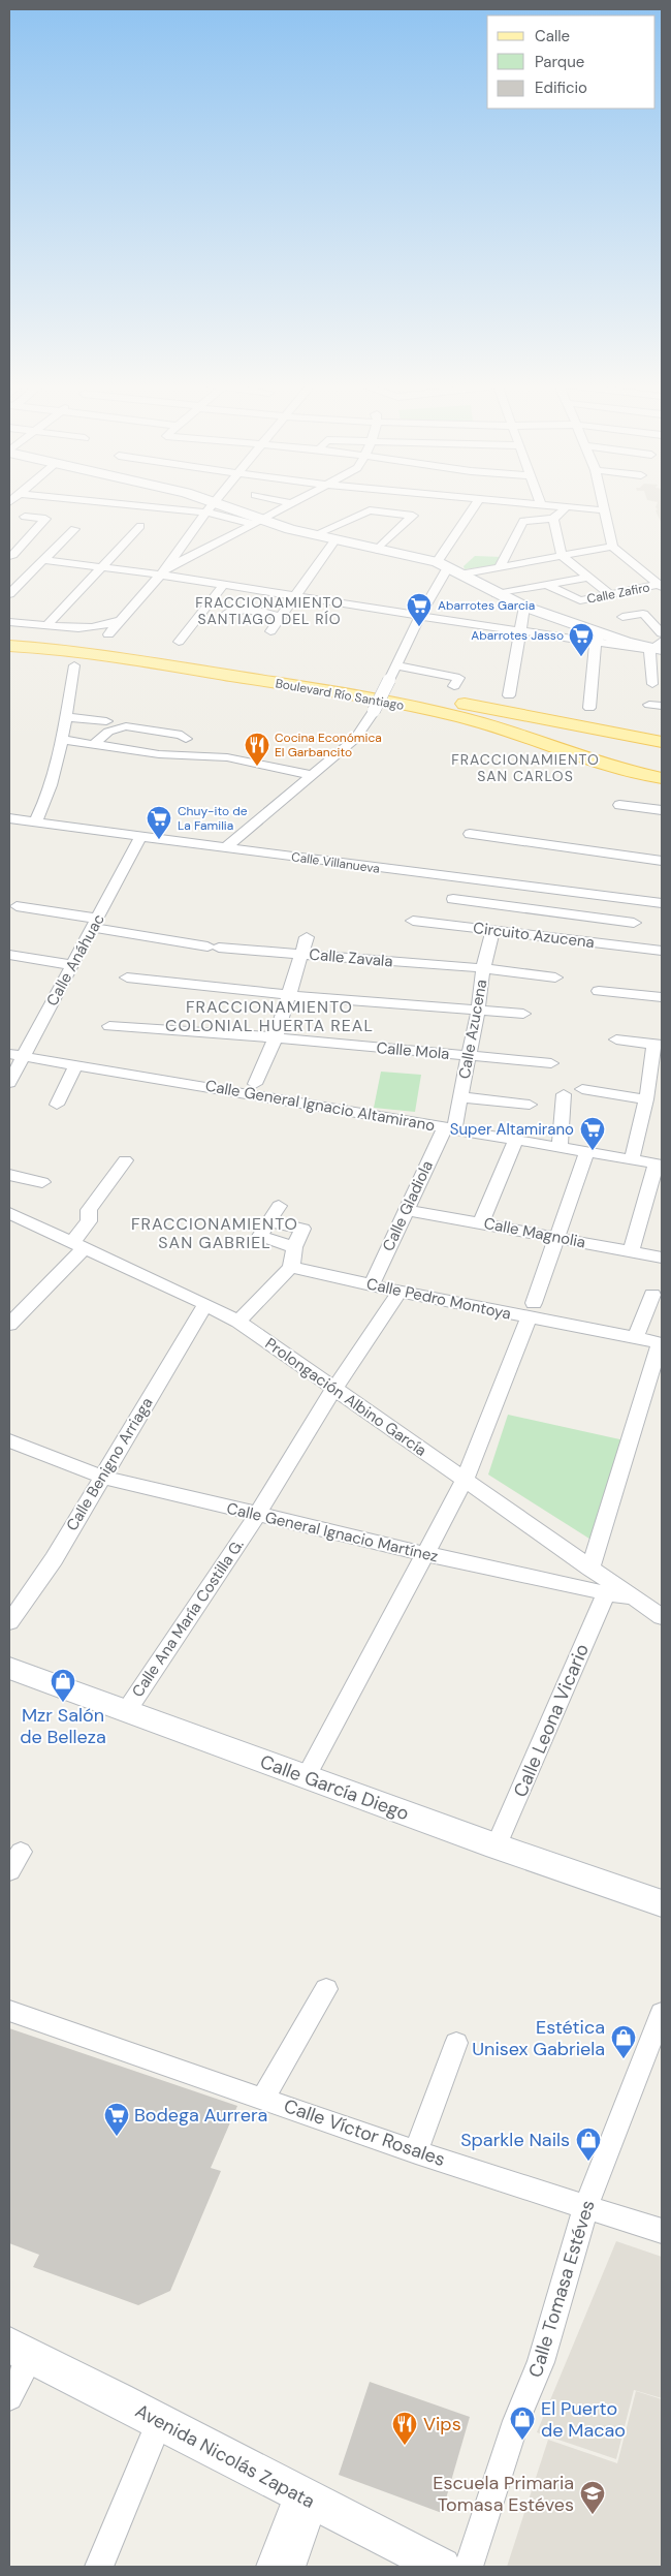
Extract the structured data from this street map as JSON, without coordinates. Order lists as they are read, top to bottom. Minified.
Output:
{"streets":{"main road":["Boulevard Río Santiago"],"street":["Calle Zafiro","Calle Villanueva","Circuito Azucena","Calle Zavala","Calle Anáhuac","Calle Azucena","Calle Mola","Calle General Ignacio Altamirano","Calle Gladiola","Calle Magnolia","Calle Pedro Montoya","Prolongación Albino García","Calle Benigno Arriaga","Calle General Ignacio Martínez","Calle Ana María Costilla G.","Calle Leona Vicario","Calle García Diego","Calle Víctor Rosales","Calle Tomasa Estéves","Avenida Nicolás Zapata"]},"crossings":[["Calle Villanueva","Calle Anáhuac"],["Circuito Azucena","Calle Azucena"],["Calle Zavala","Calle Anáhuac"],["Calle Zavala","Calle Azucena"],["Calle Anáhuac","Calle General Ignacio Altamirano"],["Calle Azucena","Calle Mola"],["Calle Azucena","Calle General Ignacio Altamirano"],["Calle Azucena","Calle Gladiola"],["Calle General Ignacio Altamirano","Calle Gladiola"],["Calle Gladiola","Calle Magnolia"],["Calle Gladiola","Calle Pedro Montoya"],["Calle Pedro Montoya","Calle Ana María Costilla G."],["Prolongación Albino García","Calle Benigno Arriaga"],["Prolongación Albino García","Calle General Ignacio Martínez"],["Prolongación Albino García","Calle Ana María Costilla G."],["Calle Benigno Arriaga","Calle General Ignacio Martínez"],["Calle General Ignacio Martínez","Calle Ana María Costilla G."],["Calle General Ignacio Martínez","Calle Leona Vicario"],["Calle Ana María Costilla G.","Calle García Diego"],["Calle Leona Vicario","Calle García Diego"],["Calle Víctor Rosales","Calle Tomasa Estéves"]],"districts":["FRACCIONAMIENTO SANTIAGO DEL RÍO","FRACCIONAMIENTO SAN CARLOS","FRACCIONAMIENTO COLONIAL HUERTA REAL","FRACCIONAMIENTO SAN GABRIEL"],"places":{"supermarket":["Abarrotes Garcia","Abarrotes Jasso","Chuy-ito de La Familia","Super Altamirano","Bodega Aurrera"],"restaurant":["Cocina Económica El Garbancito","Vips"],"shop":["Mzr Salón de Belleza","Estética Unisex Gabriela","Sparkle Nails","El Puerto de Macao"],"school or university":["Escuela Primaria Tomasa Estéves"]},"legend":["Calle","Parque","Edificio"]}
